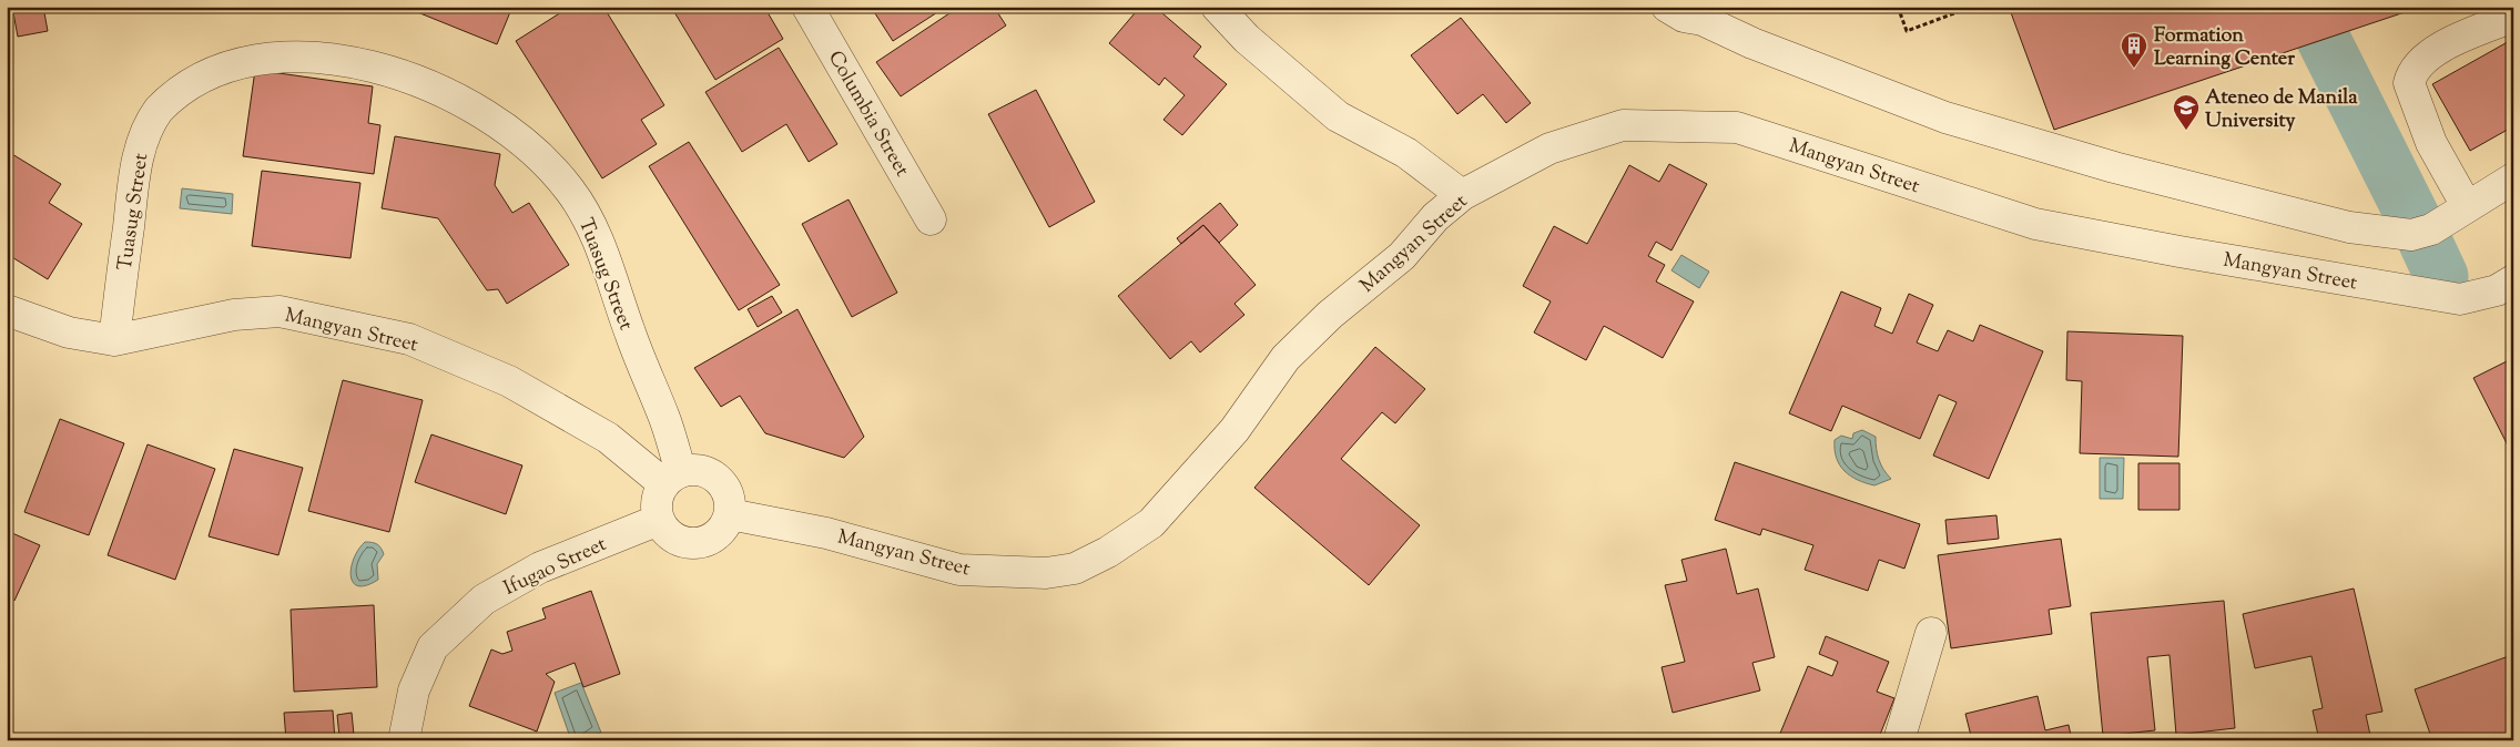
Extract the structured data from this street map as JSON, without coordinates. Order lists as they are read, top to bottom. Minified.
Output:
{"streets":{"street":["Columbia Street","Mangyan Street","Tuasug Street","Ifugao Street"]},"crossings":[["Mangyan Street","Tuasug Street"],["Mangyan Street","Ifugao Street"],["Tuasug Street","Ifugao Street"]],"places":{"building":["Formation Learning Center"],"school or university":["Ateneo de Manila University"]}}
